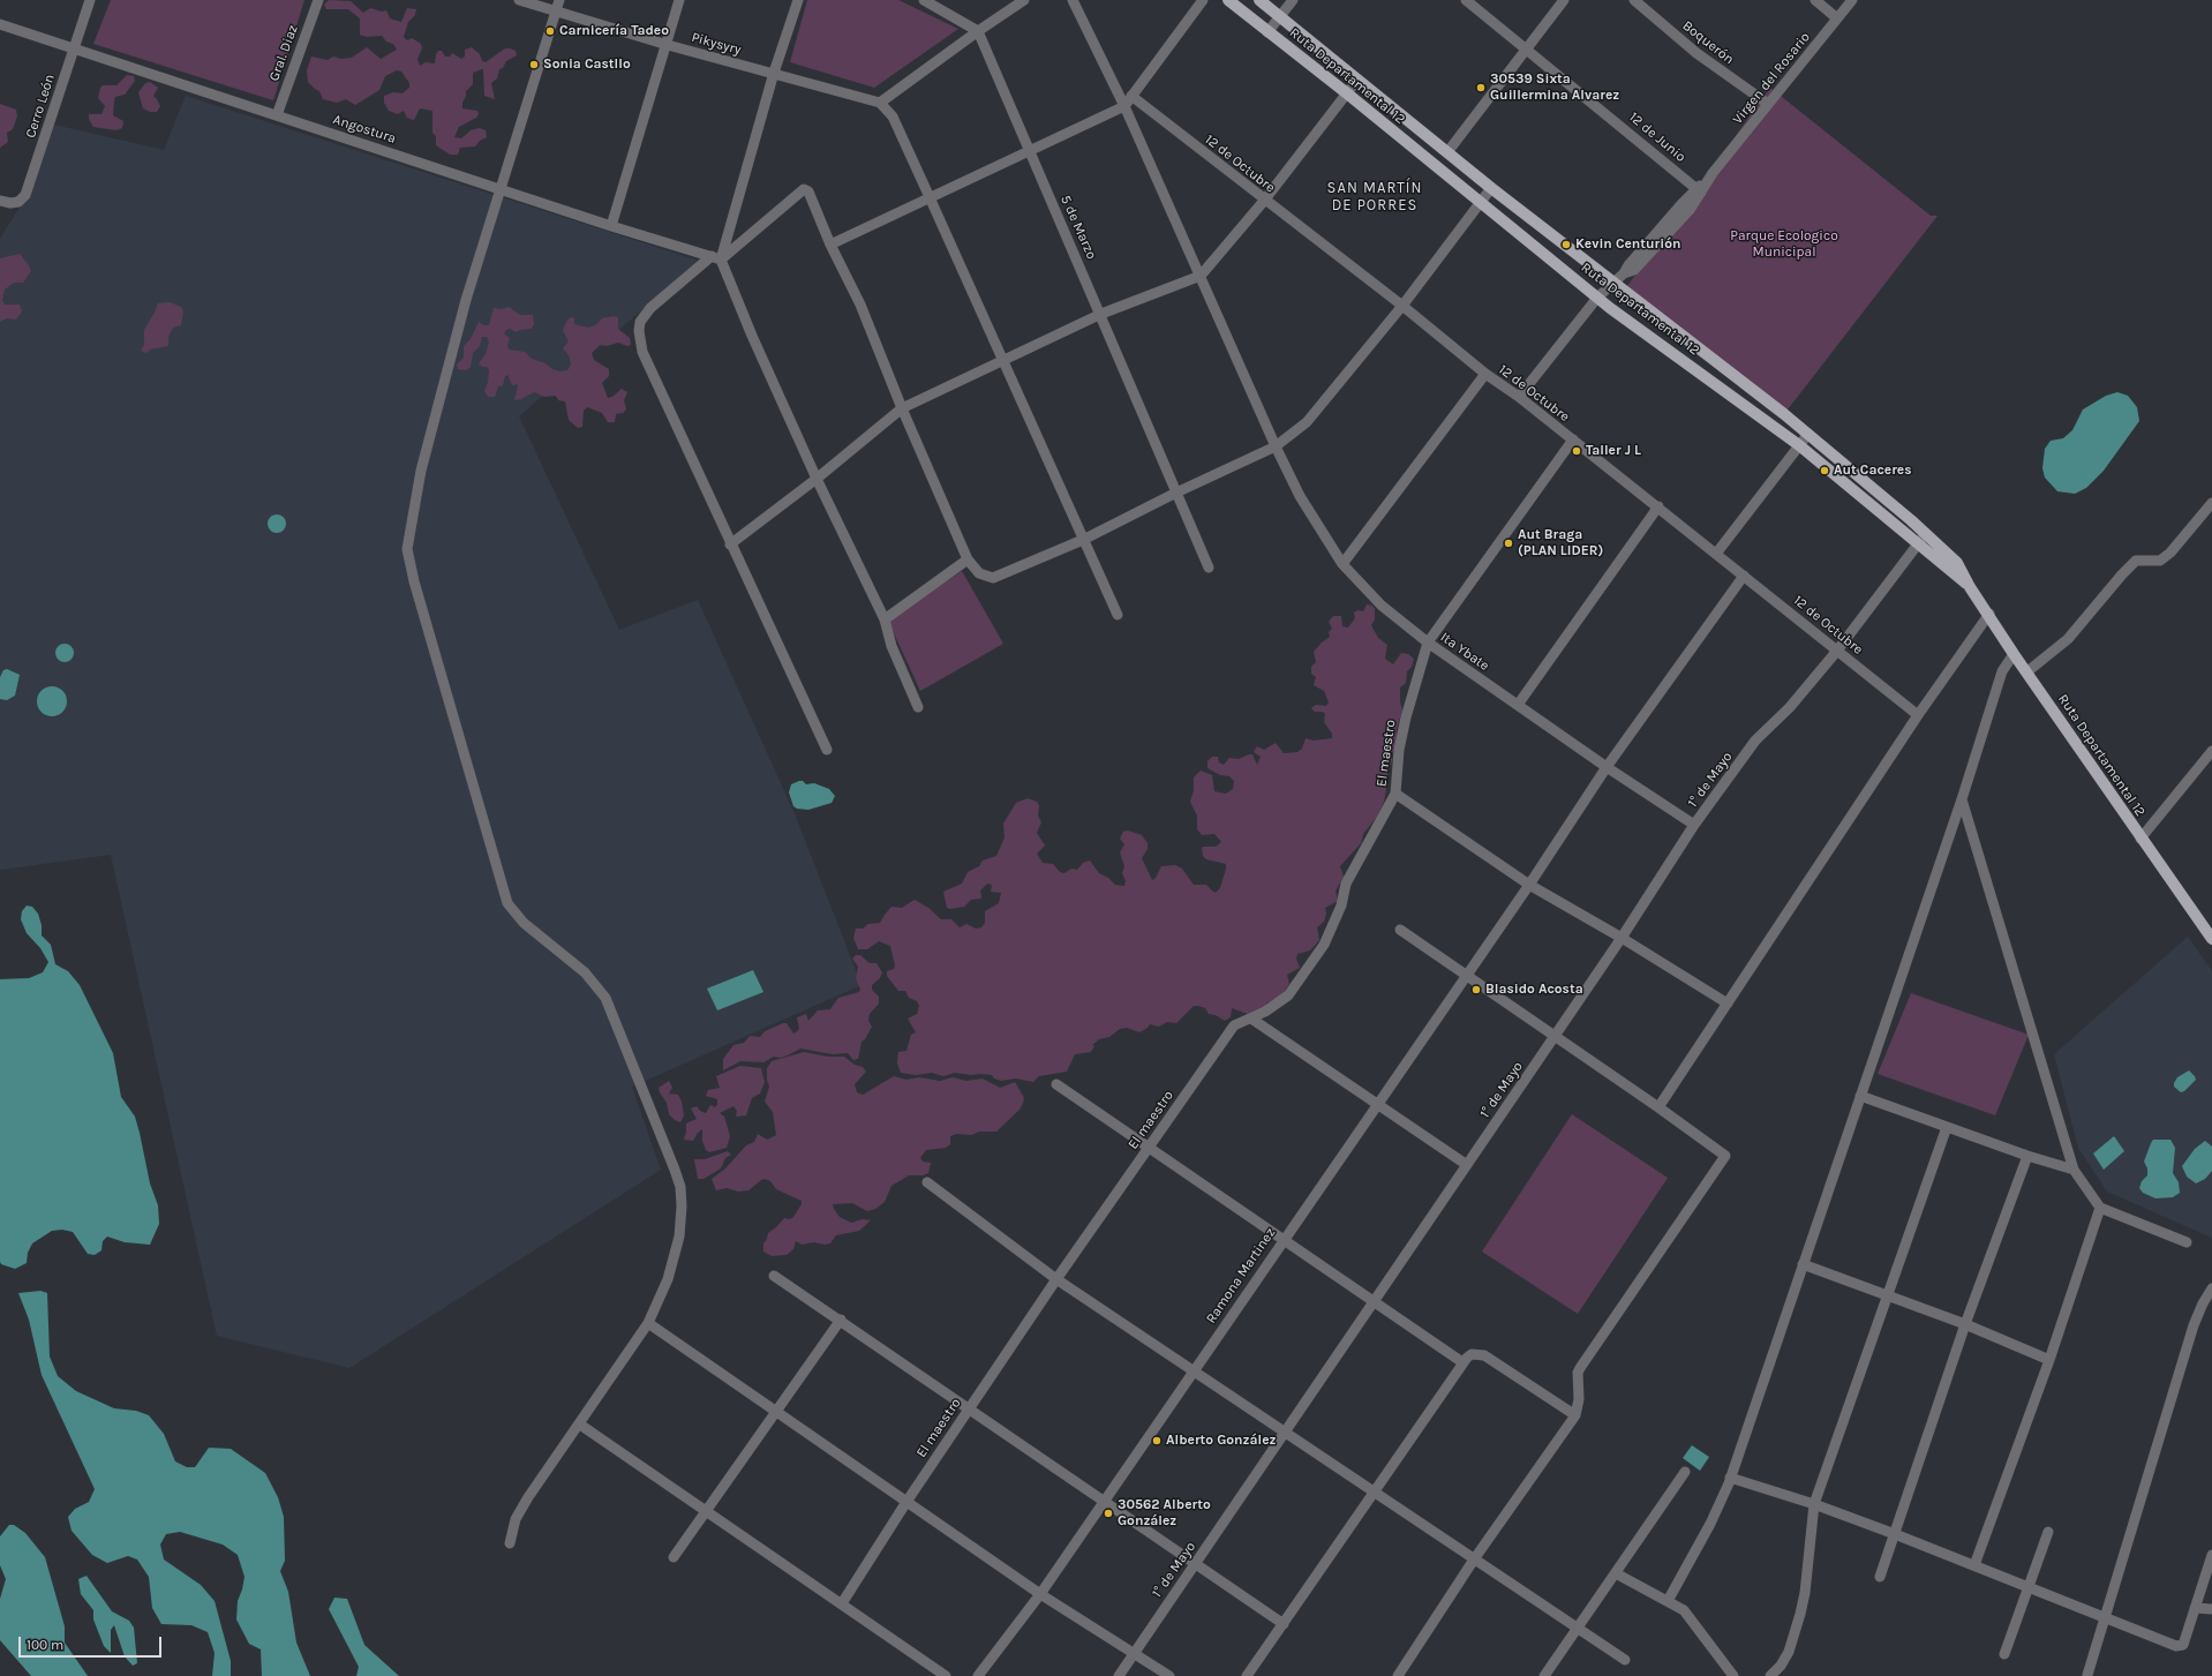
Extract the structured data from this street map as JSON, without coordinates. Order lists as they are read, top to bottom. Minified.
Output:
{"streets":{"main road":["Ruta Departamental 12"],"street":["Boquerón","Pikysyry","Gral. Diaz","Virgen del Rosario","Cerro León","Angostura","12 de Junio","12 de Octubre","5 de Marzo","Ita Ybate","El maestro","1° de Mayo","Ramona Martinez"]},"crossings":[["Boquerón","Virgen del Rosario"],["Gral. Diaz","Angostura"],["Ruta Departamental 12","Virgen del Rosario"],["Ruta Departamental 12","1° de Mayo"],["Virgen del Rosario","12 de Junio"],["Virgen del Rosario","12 de Octubre"],["Cerro León","Angostura"],["12 de Octubre","El maestro"],["12 de Octubre","1° de Mayo"],["12 de Octubre","Ramona Martinez"],["Ita Ybate","El maestro"],["Ita Ybate","1° de Mayo"],["Ita Ybate","Ramona Martinez"]],"districts":["SAN MARTÍN DE PORRES"],"parks":["Parque Ecologico Municipal"],"places":["Carnicería Tadeo","Sonia Castllo","30539 Sixta Guillermina Alvarez","Kevin Centurión","Taller J L","Aut Caceres","Aut Braga (PLAN LIDER)","Blasido Acosta","Alberto González","30562 Alberto González"],"scale_bar":"100 m"}
